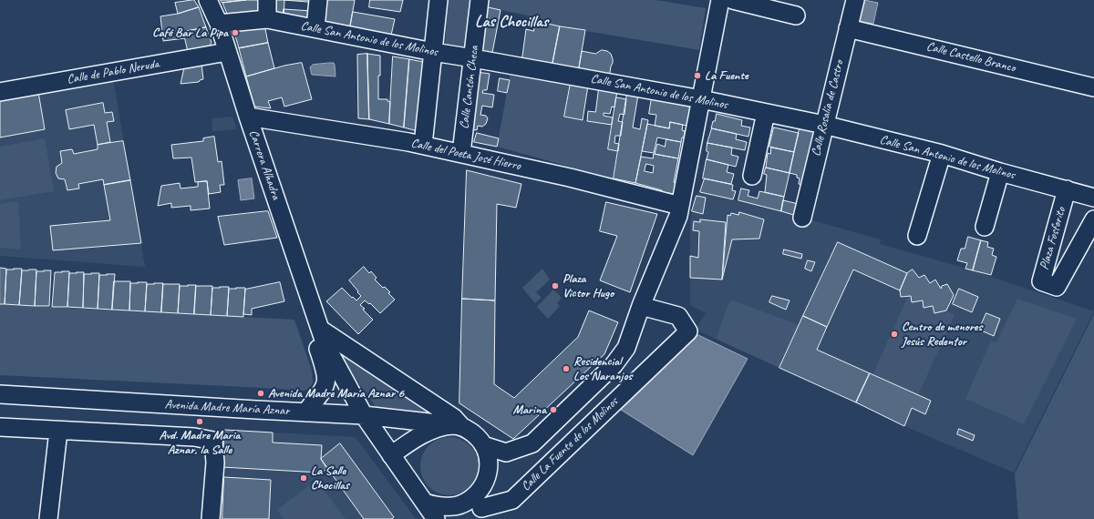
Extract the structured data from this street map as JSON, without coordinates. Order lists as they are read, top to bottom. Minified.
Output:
{"streets":{"street":["Calle San Antonio de los Molinos","Calle Castello Branco","Calle de Pablo Neruda","Calle Cantón Checa","Calle Rosalía de Castro","Calle del Poeta José Hierro","Carrera Alhadra","Plaza Fosforito","Avenida Madre María Aznar","Calle La Fuente de los Molinos"]},"crossings":[["Calle San Antonio de los Molinos","Calle Cantón Checa"],["Calle San Antonio de los Molinos","Calle Rosalía de Castro"],["Calle San Antonio de los Molinos","Carrera Alhadra"],["Calle San Antonio de los Molinos","Plaza Fosforito"],["Calle San Antonio de los Molinos","Calle La Fuente de los Molinos"],["Calle Castello Branco","Calle Rosalía de Castro"],["Calle de Pablo Neruda","Carrera Alhadra"],["Calle Cantón Checa","Calle del Poeta José Hierro"],["Calle del Poeta José Hierro","Carrera Alhadra"],["Calle del Poeta José Hierro","Calle La Fuente de los Molinos"],["Carrera Alhadra","Avenida Madre María Aznar"],["Carrera Alhadra","Calle La Fuente de los Molinos"],["Avenida Madre María Aznar","Calle La Fuente de los Molinos"]],"districts":["Las Chocillas"],"places":["Café Bar La Pipa","La Fuente","Plaza Victor Hugo","Centro de menores Jesús Redentor","Residencial Los Naranjos","Avenida Madre María Aznar 6","Marina","Avd. Madre Maria Aznar, la Salle","La Salle Chocillas"]}
